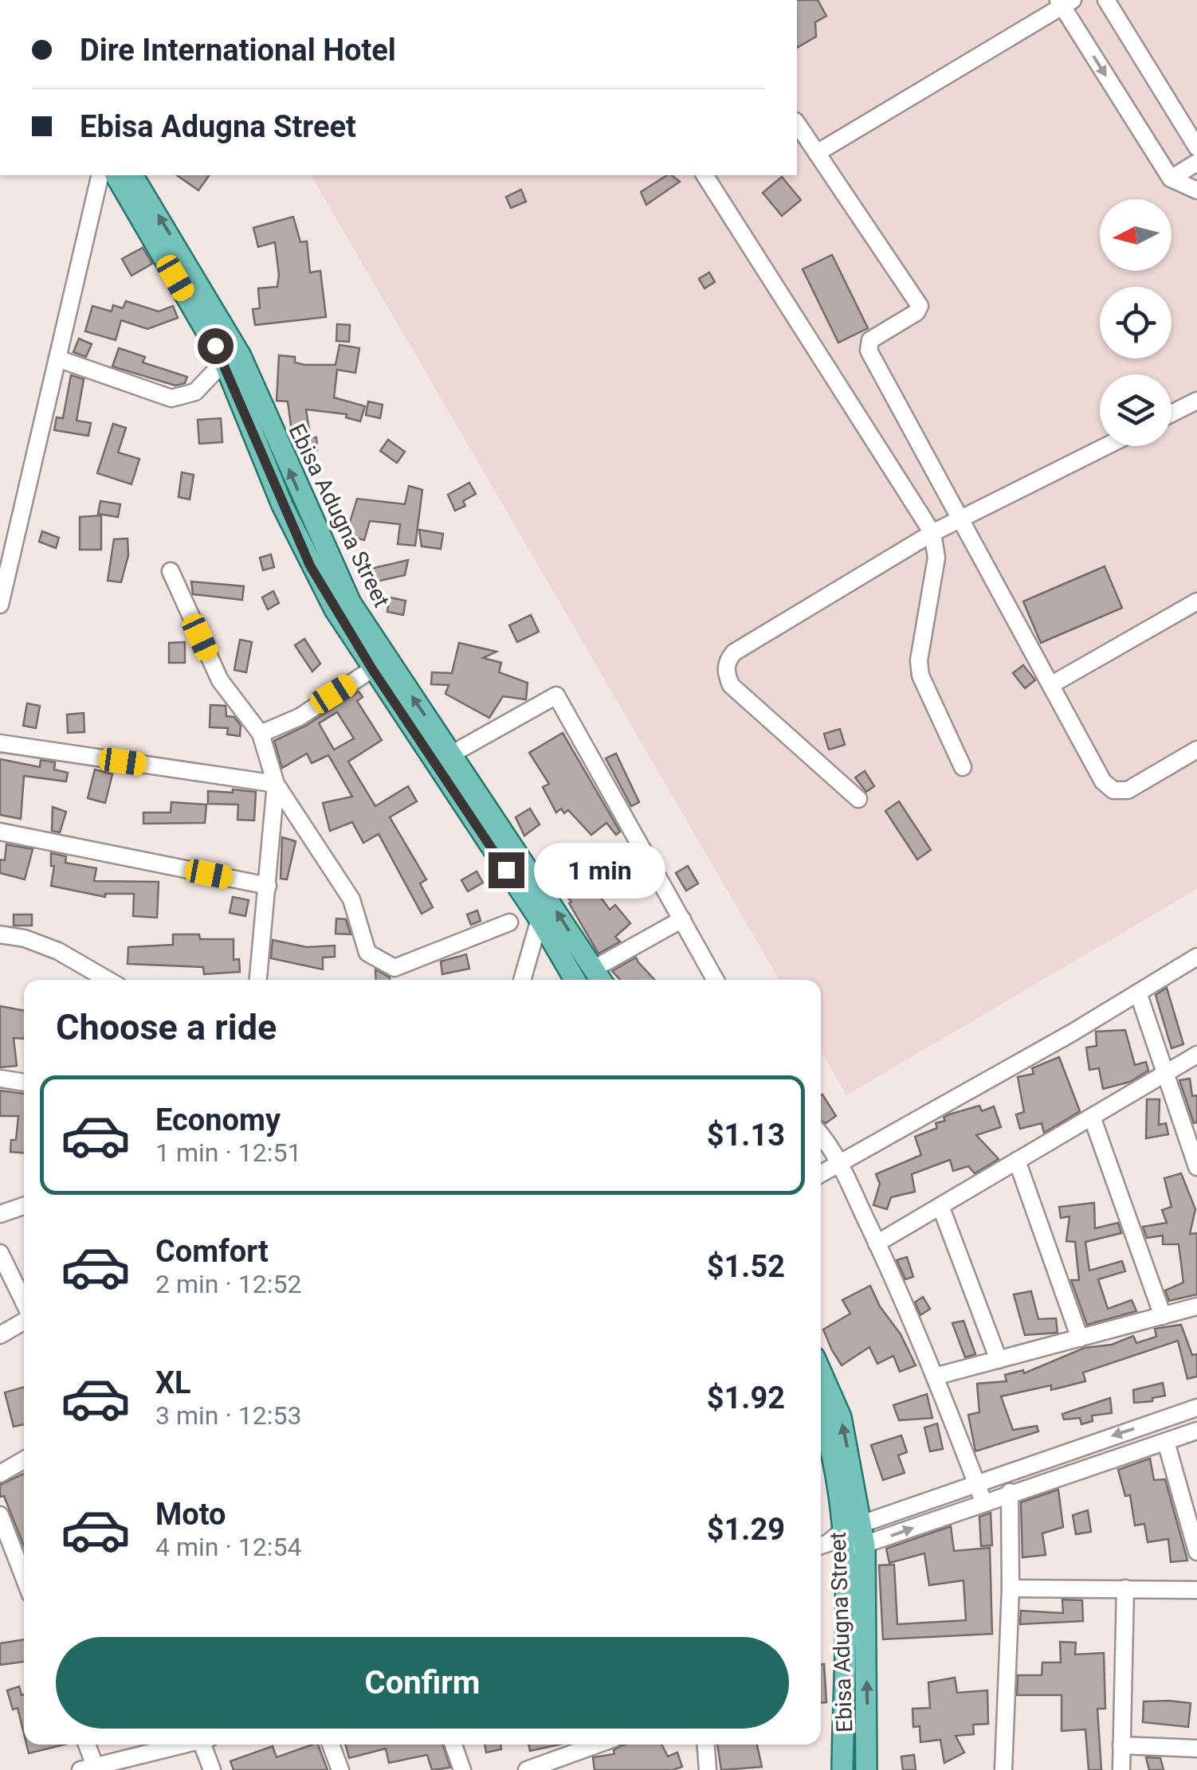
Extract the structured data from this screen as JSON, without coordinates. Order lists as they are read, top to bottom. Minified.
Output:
{"streets":{"main road":["Ebisa Adugna Street"]},"north":"left","page":{"banner":["Dire International Hotel","Ebisa Adugna Street"],"bubble":"1 min","heading":"Choose a ride","list":[{"name":"Economy","note":"1 min · 12:51","value":"$1.13"},{"name":"Comfort","note":"2 min · 12:52","value":"$1.52"},{"name":"XL","note":"3 min · 12:53","value":"$1.92"},{"name":"Moto","note":"4 min · 12:54","value":"$1.29"}],"buttons":"Confirm"}}
